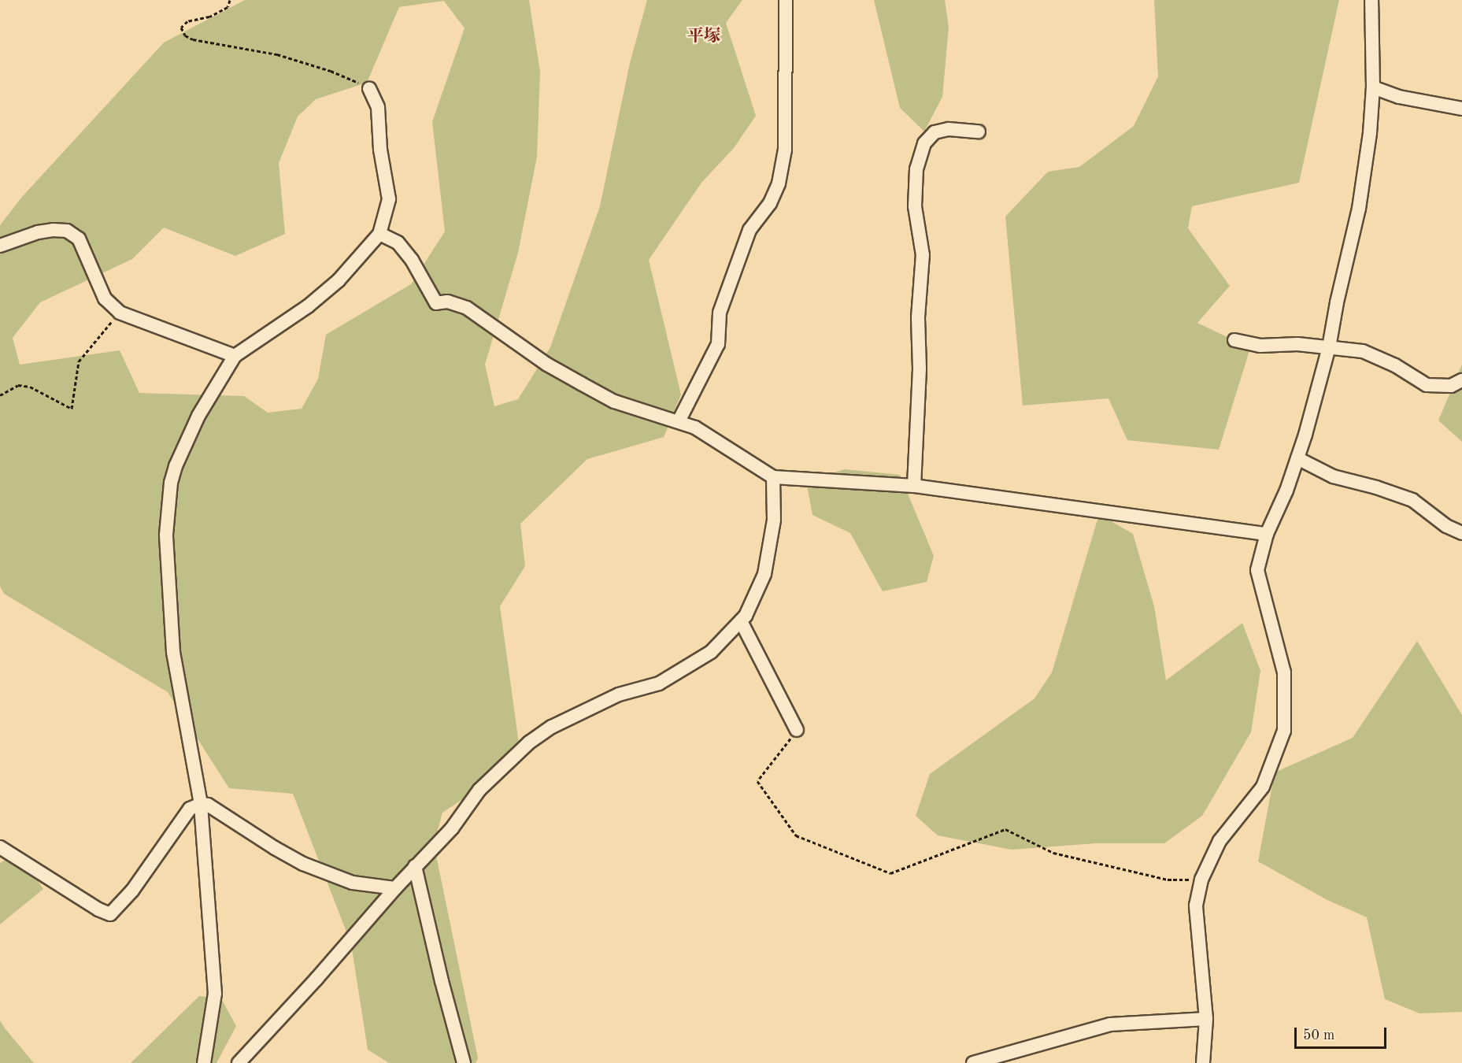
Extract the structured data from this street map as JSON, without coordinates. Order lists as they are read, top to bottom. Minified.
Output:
{"districts":["平塚"],"scale_bar":"50 m"}
